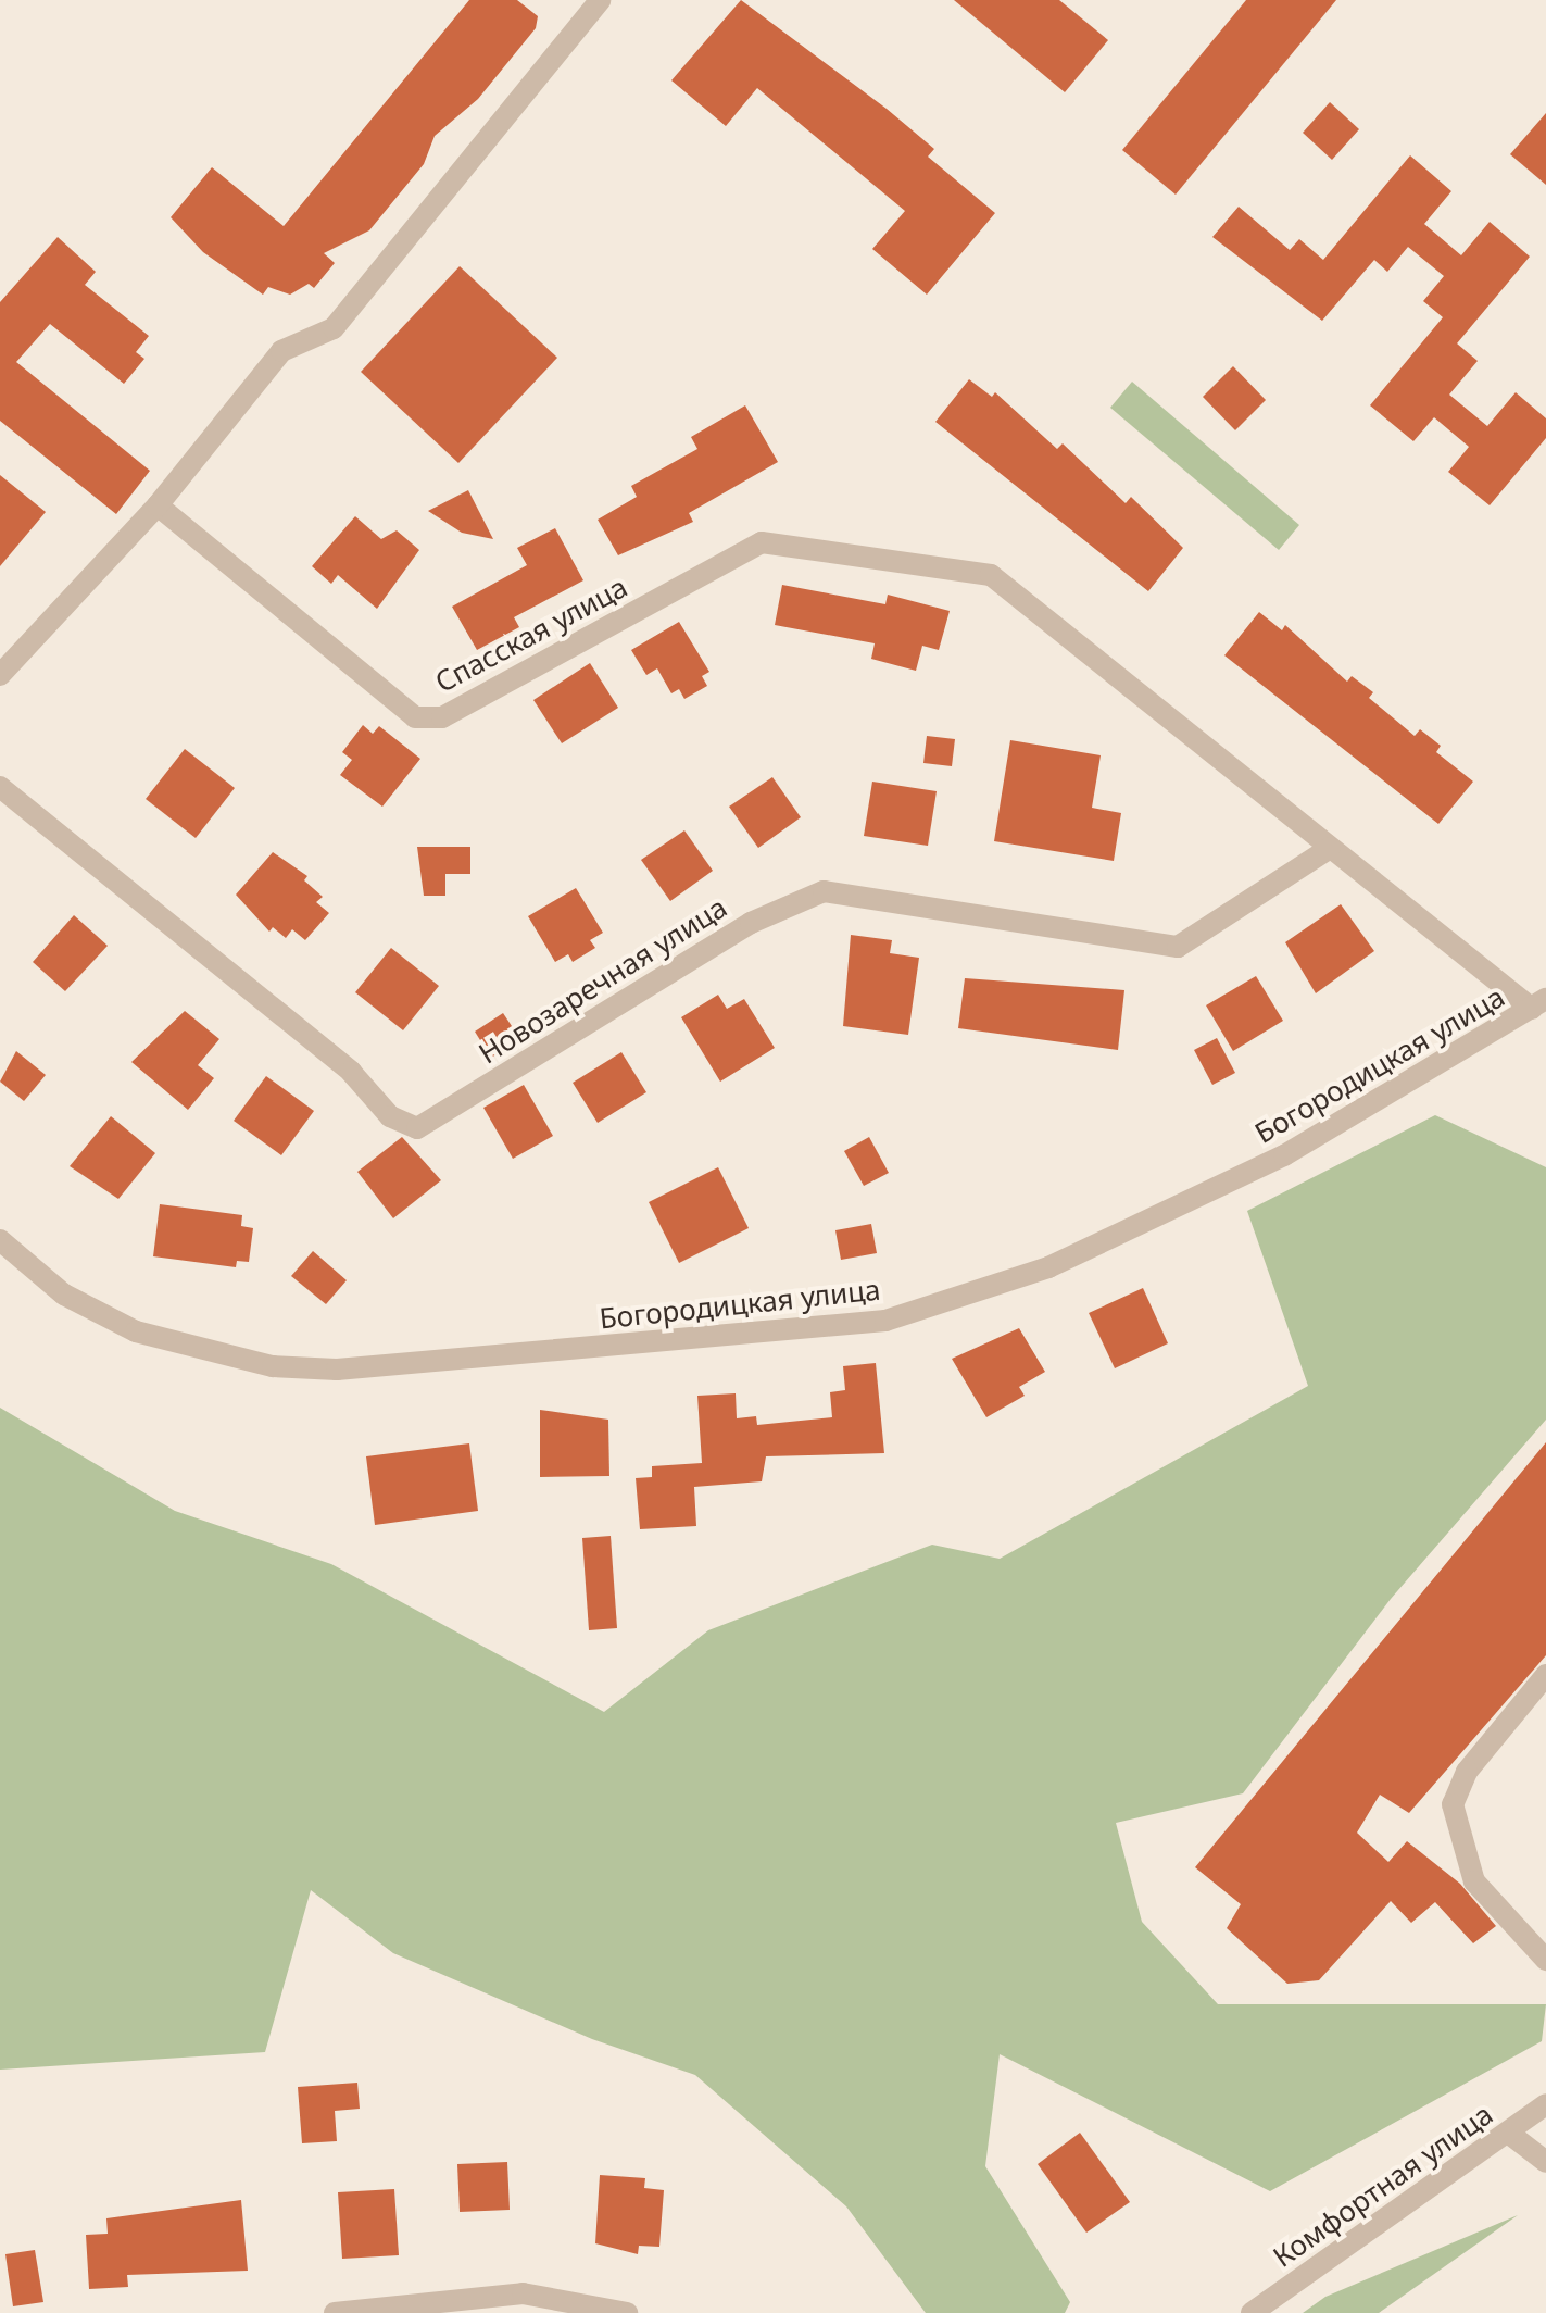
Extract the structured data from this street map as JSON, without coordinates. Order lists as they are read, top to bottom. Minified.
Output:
{"streets":{"street":["Спасская улица","Новозаречная улица","Богородицкая улица","Комфортная улица"]},"crossings":[["Спасская улица","Новозаречная улица"]]}
